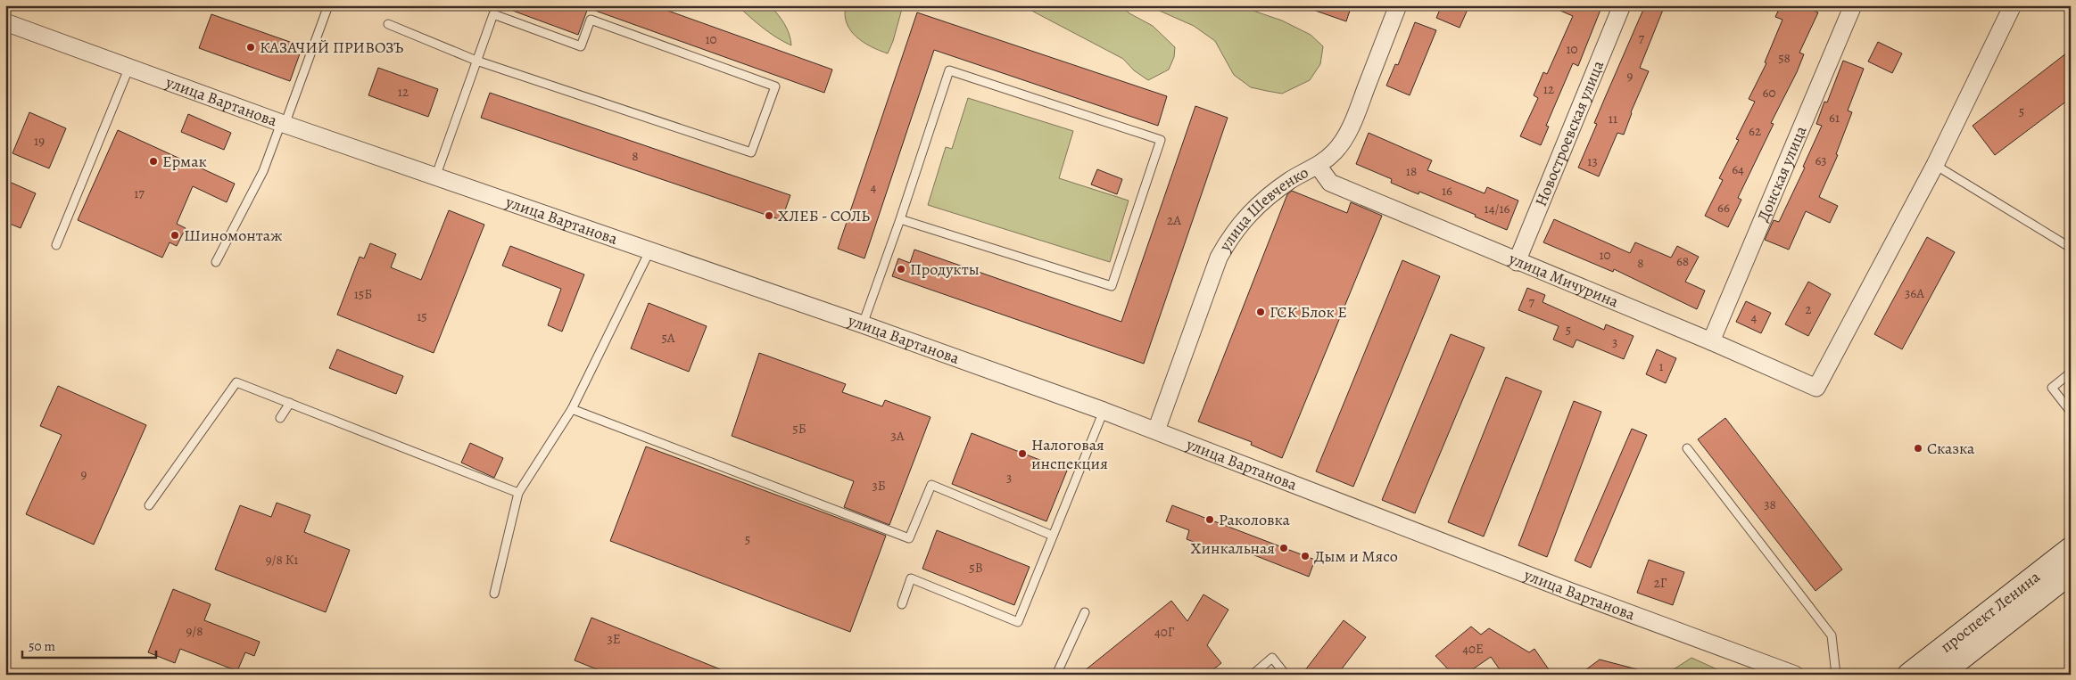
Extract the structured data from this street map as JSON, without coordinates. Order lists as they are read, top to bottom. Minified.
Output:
{"streets":{"main road":["проспект Ленина"],"street":["улица Вартанова","Новостроевская улица","Донская улица","улица Шевченко","улица Мичурина"]},"crossings":[["улица Вартанова","улица Шевченко"],["Новостроевская улица","улица Мичурина"],["Донская улица","улица Мичурина"],["улица Шевченко","улица Мичурина"]],"places":["КАЗАЧИЙ ПРИВОЗЪ","Ермак","ХЛЕБ - СОЛЬ","Шиномонтаж","Продукты","ГСК Блок Е","Сказка","Налоговая инспекция","Раколовка","Хинкальная","Дым и Мясо"],"house_numbers":["7","10","10","58","9","12","12","60","5","61","11","62","19","8","63","13","64","18","4","16","17","66","14/16","2А","10","68","8","36А","15Б","7","2","15","4","5","5А","3","1","5Б","3А","9","3","3Б","38","5","9/8 К1","5В","2Г","9/8","40Г","3Е","40Е"],"scale_bar":"50 m"}
